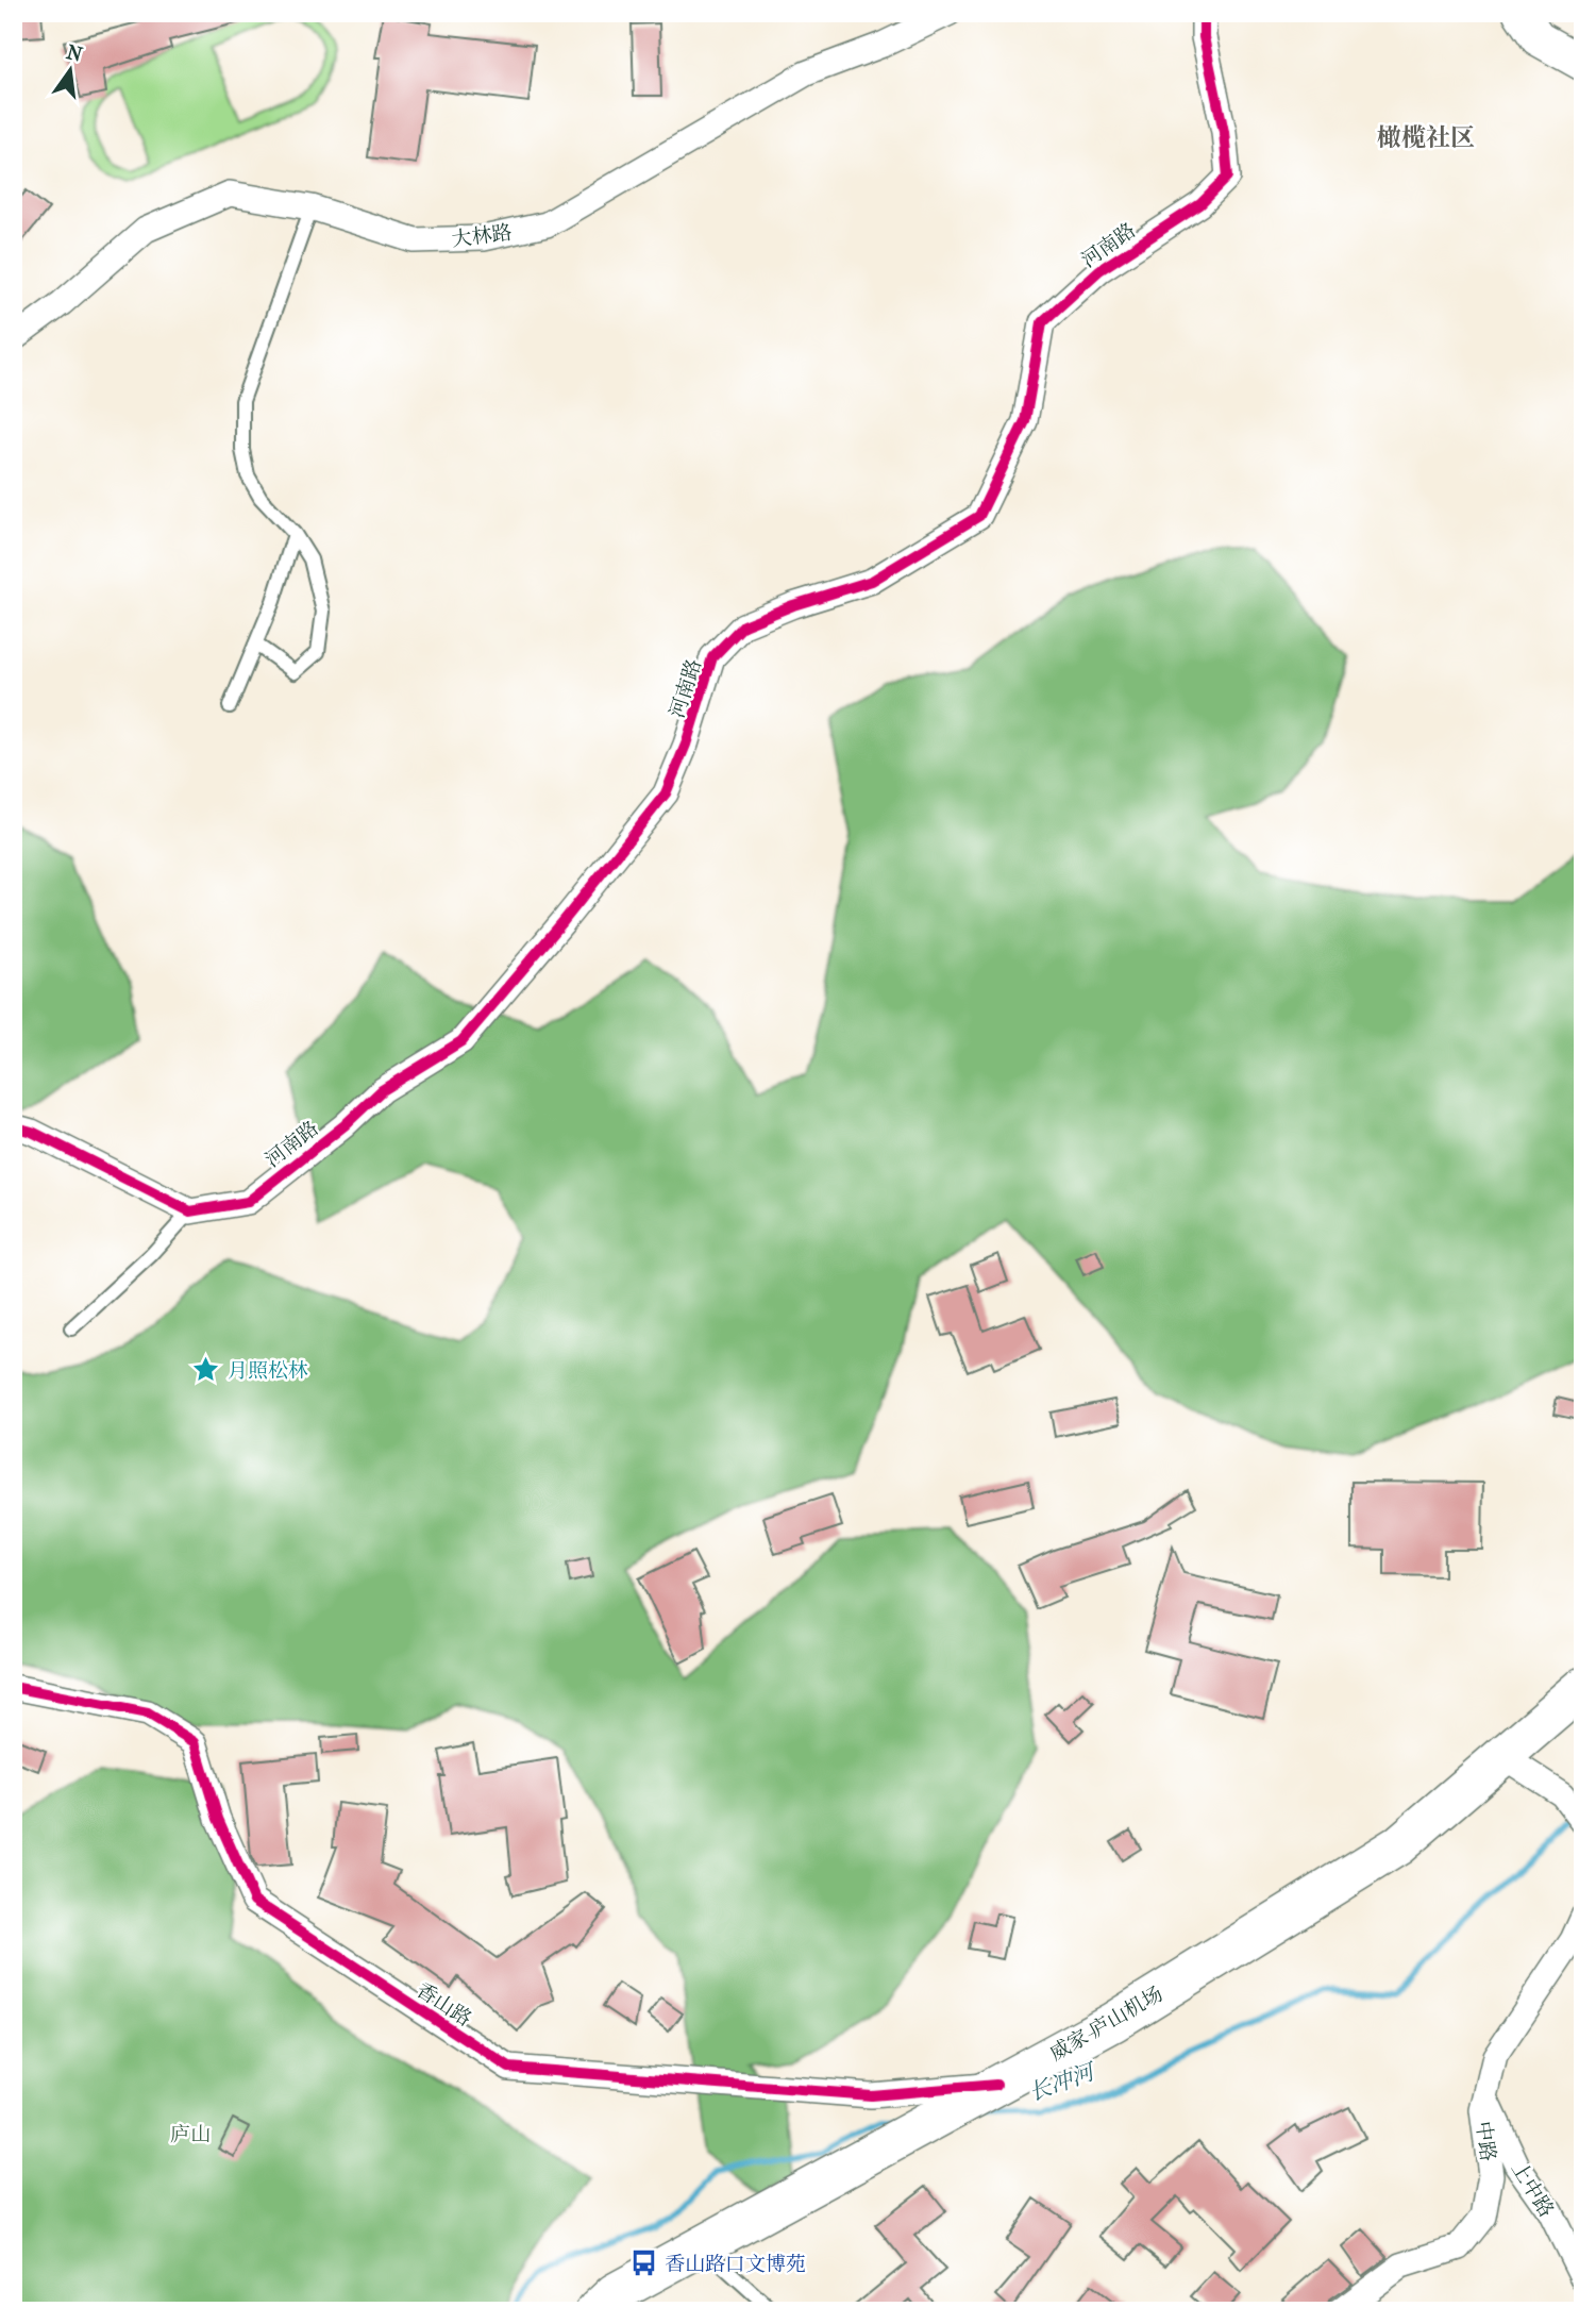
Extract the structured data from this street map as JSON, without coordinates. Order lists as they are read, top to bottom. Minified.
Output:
{"streets":{"main road":["威家-庐山机场"],"street":["大林路","河南路","香山路","中路","上中路"]},"crossings":[["香山路","威家-庐山机场"],["中路","上中路"]],"districts":["橄榄社区"],"water":["长冲河"],"parks":["庐山"],"places":{"place":["月照松林"],"bus stop":["香山路口文博苑"]},"north":"top"}
